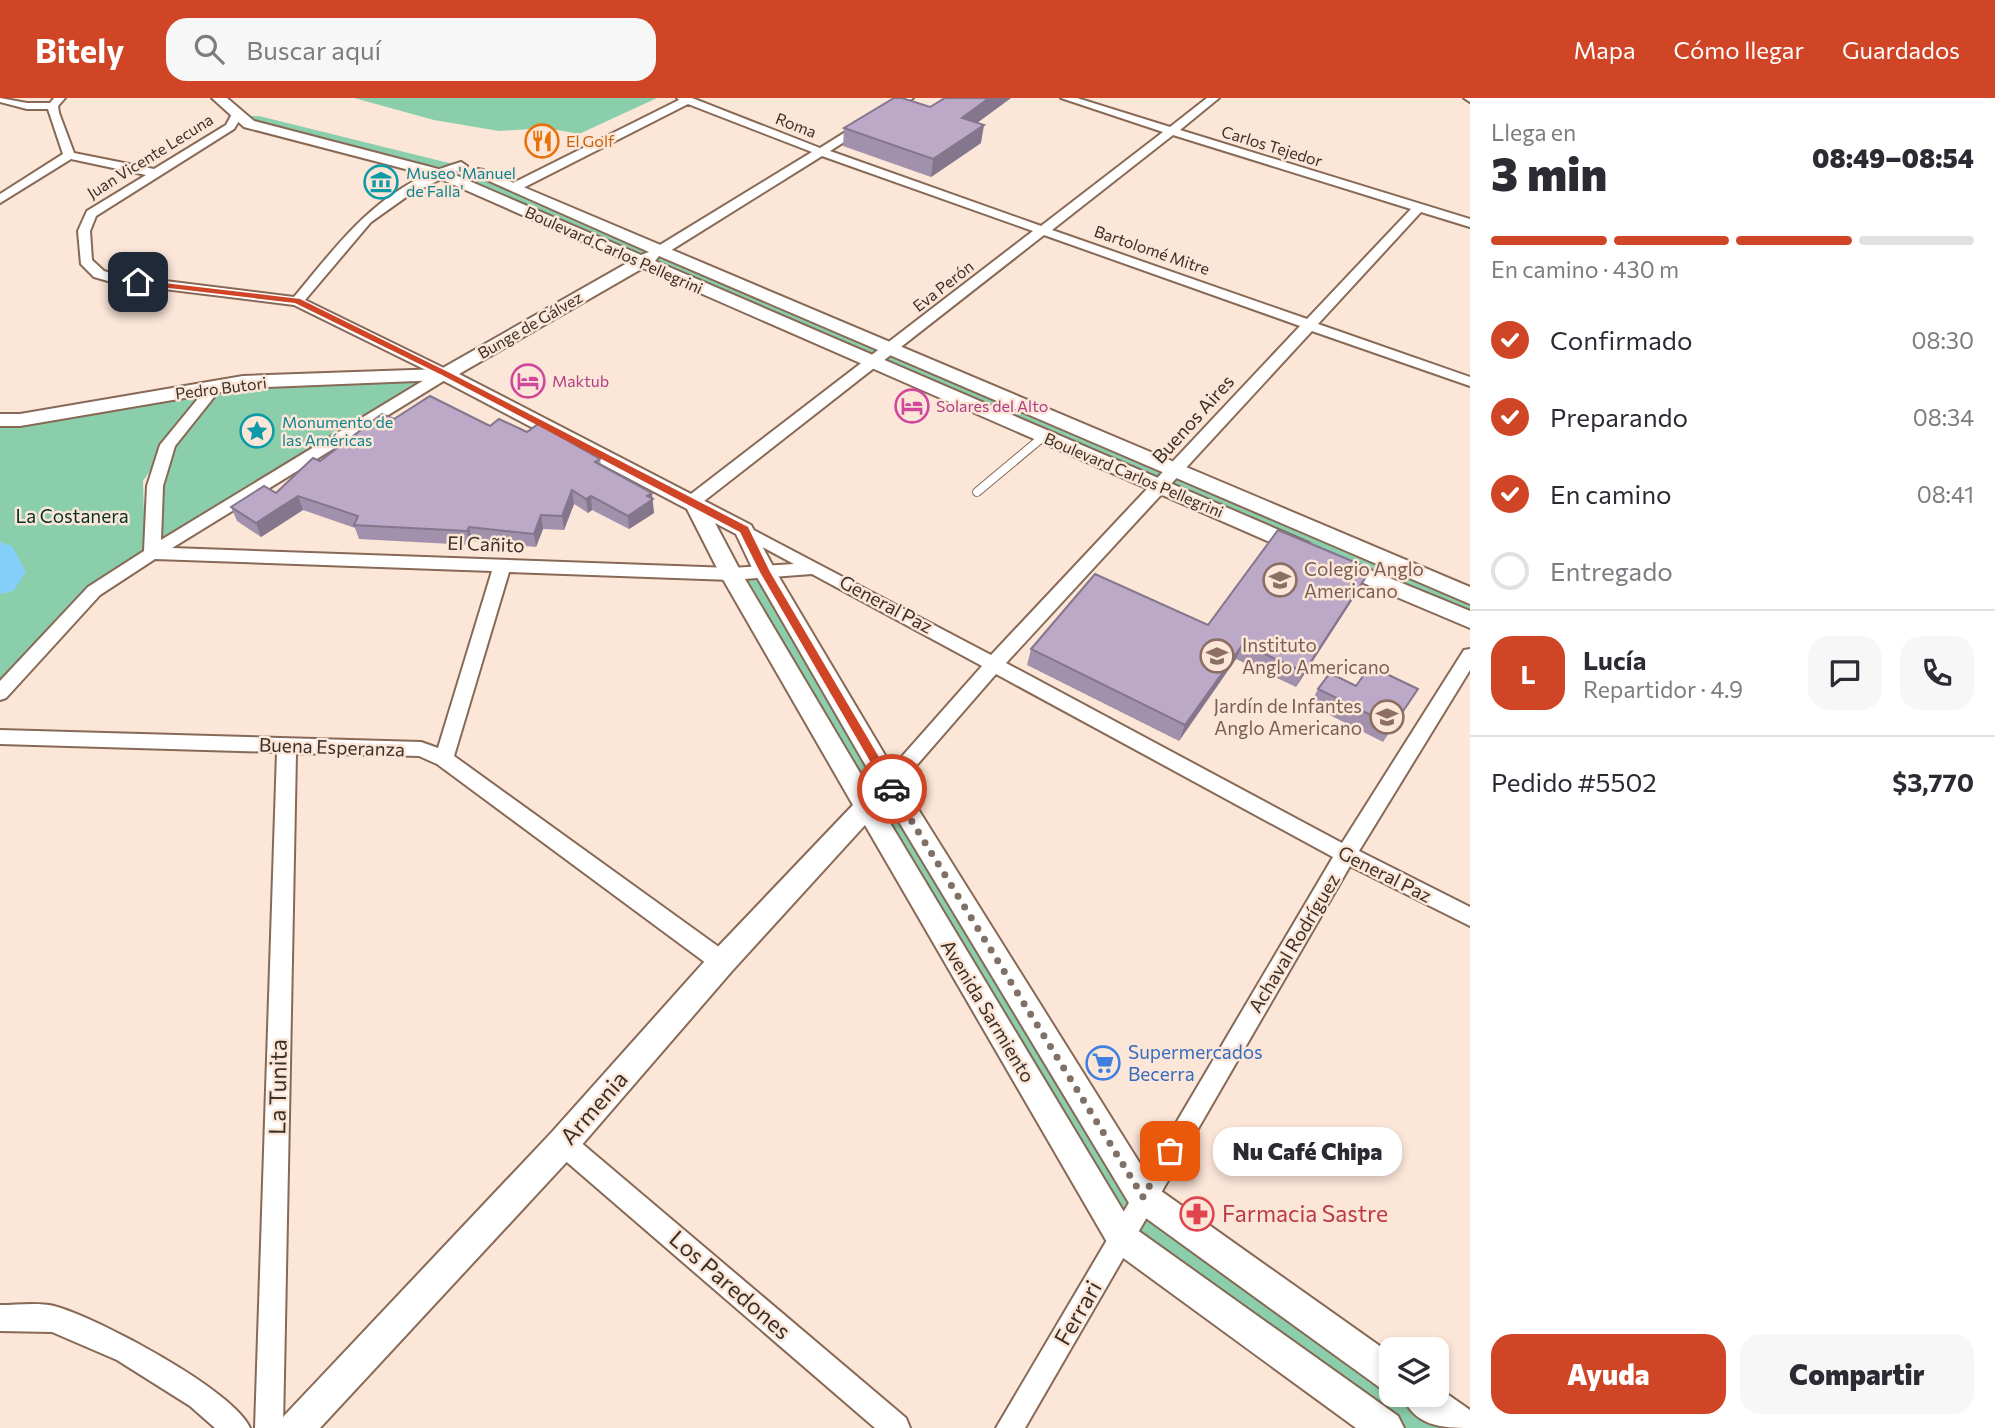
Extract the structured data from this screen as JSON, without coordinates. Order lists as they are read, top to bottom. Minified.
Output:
{"streets":{"street":["Roma","Carlos Tejedor","Juan Vicente Lecuna","Boulevard Carlos Pellegrini","Bartolomé Mitre","Eva Perón","Bunge de Gálvez","Pedro Butori","Buenos Aires","El Cañito","General Paz","Buena Esperanza","Achaval Rodríguez","Avenida Sarmiento","La Tunita","Armenia","Los Paredones","Ferrari"]},"crossings":[["Roma","Bartolomé Mitre"],["Roma","Bunge de Gálvez"],["Carlos Tejedor","Eva Perón"],["Carlos Tejedor","Buenos Aires"],["Juan Vicente Lecuna","Boulevard Carlos Pellegrini"],["Juan Vicente Lecuna","General Paz"],["Boulevard Carlos Pellegrini","Eva Perón"],["Boulevard Carlos Pellegrini","Bunge de Gálvez"],["Boulevard Carlos Pellegrini","Buenos Aires"],["Bartolomé Mitre","Eva Perón"],["Bartolomé Mitre","Bunge de Gálvez"],["Bartolomé Mitre","Buenos Aires"],["Eva Perón","General Paz"],["Eva Perón","Avenida Sarmiento"],["Bunge de Gálvez","Pedro Butori"],["Bunge de Gálvez","El Cañito"],["Bunge de Gálvez","General Paz"],["Pedro Butori","General Paz"],["Buenos Aires","General Paz"],["Buenos Aires","Avenida Sarmiento"],["Buenos Aires","Armenia"],["El Cañito","General Paz"],["El Cañito","Avenida Sarmiento"],["General Paz","Achaval Rodríguez"],["General Paz","Avenida Sarmiento"],["Buena Esperanza","La Tunita"],["Buena Esperanza","Armenia"],["Achaval Rodríguez","Avenida Sarmiento"],["Achaval Rodríguez","Ferrari"],["Avenida Sarmiento","Armenia"],["Avenida Sarmiento","Ferrari"],["Armenia","Los Paredones"]],"parks":["La Costanera"],"places":{"restaurant":["El Golf"],"museum":["Museo 'Manuel de Falla'"],"hotel":["Maktub","Solares del Alto"],"place":["Monumento de las Américas"],"school or university":["Colegio Anglo Americano","Instituto Anglo Americano","Jardín de Infantes Anglo Americano"],"supermarket":["Supermercados Becerra"],"other":["Nu Café Chipa"],"pharmacy":["Farmacia Sastre"]},"page":{"header":"Bitely","search":"Buscar aquí","nav":["Mapa","Cómo llegar","Guardados"],"heading":["3 min","Llega en","08:49–08:54"],"panel":["Lucía","Repartidor · 4.9","Pedido #5502","$3,770"],"bar":"En camino · 430 m","list":[["Confirmado","08:30"],["Preparando","08:34"],["En camino","08:41"],"Entregado"],"round":"L","bubble":"Nu Café Chipa","buttons":["Ayuda","Compartir"]}}
